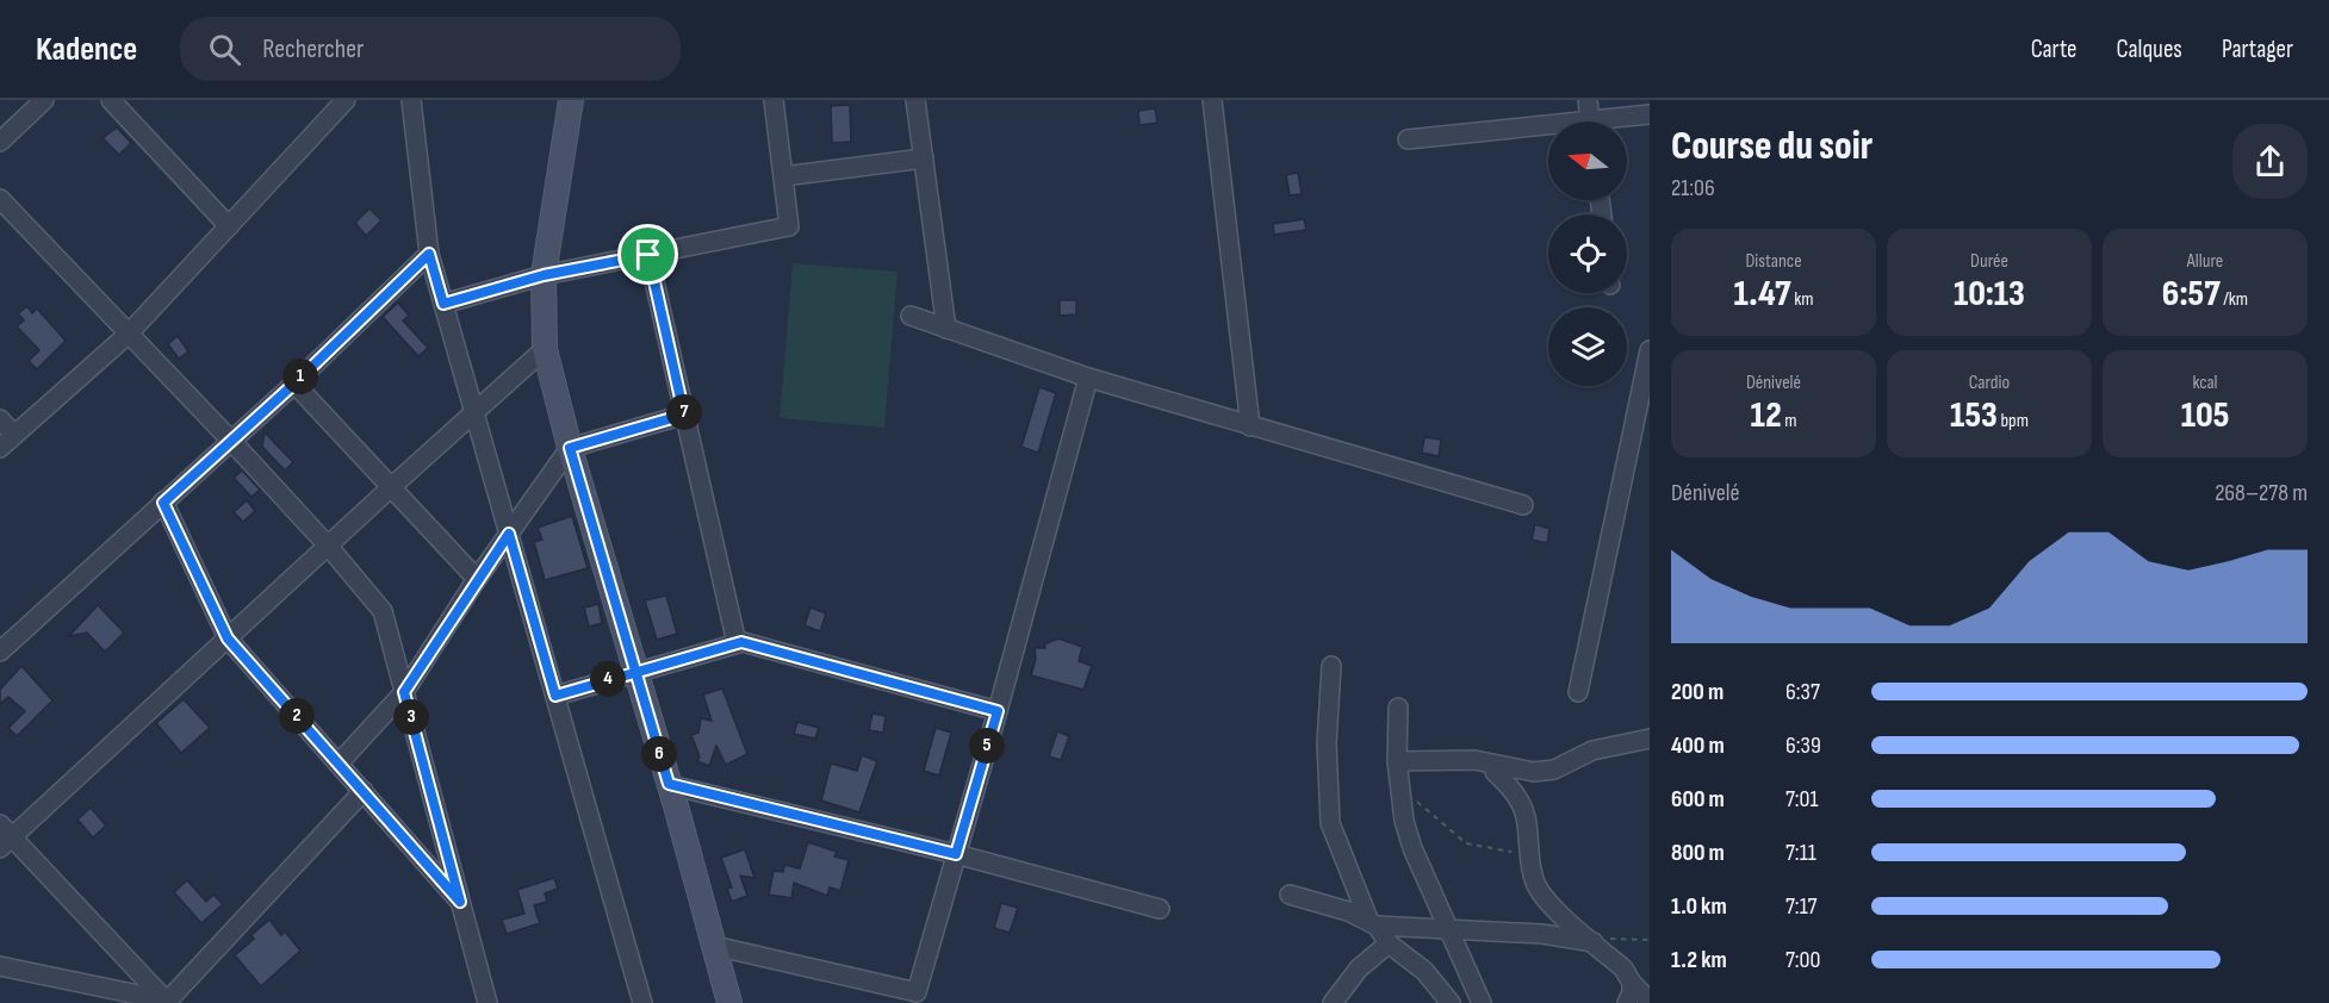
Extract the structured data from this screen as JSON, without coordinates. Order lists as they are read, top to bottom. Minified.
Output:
{"north":"left","page":{"header":"Kadence","search":"Rechercher","nav":["Carte","Calques","Partager"],"heading":["Course du soir","21:06"],"stats":[["Distance","1.47 km"],["Durée","10:13"],["Allure","6:57 /km"],["Dénivelé","12 m"],["Cardio","153 bpm"],["kcal","105"]],"pins":["1","7","4","2","3","5","6"],"chart":["Dénivelé","268–278 m"],"list":[{"name":"200 m","note":"6:37"},{"name":"400 m","note":"6:39"},{"name":"600 m","note":"7:01"},{"name":"800 m","note":"7:11"},{"name":"1.0 km","note":"7:17"},{"name":"1.2 km","note":"7:00"}]}}
